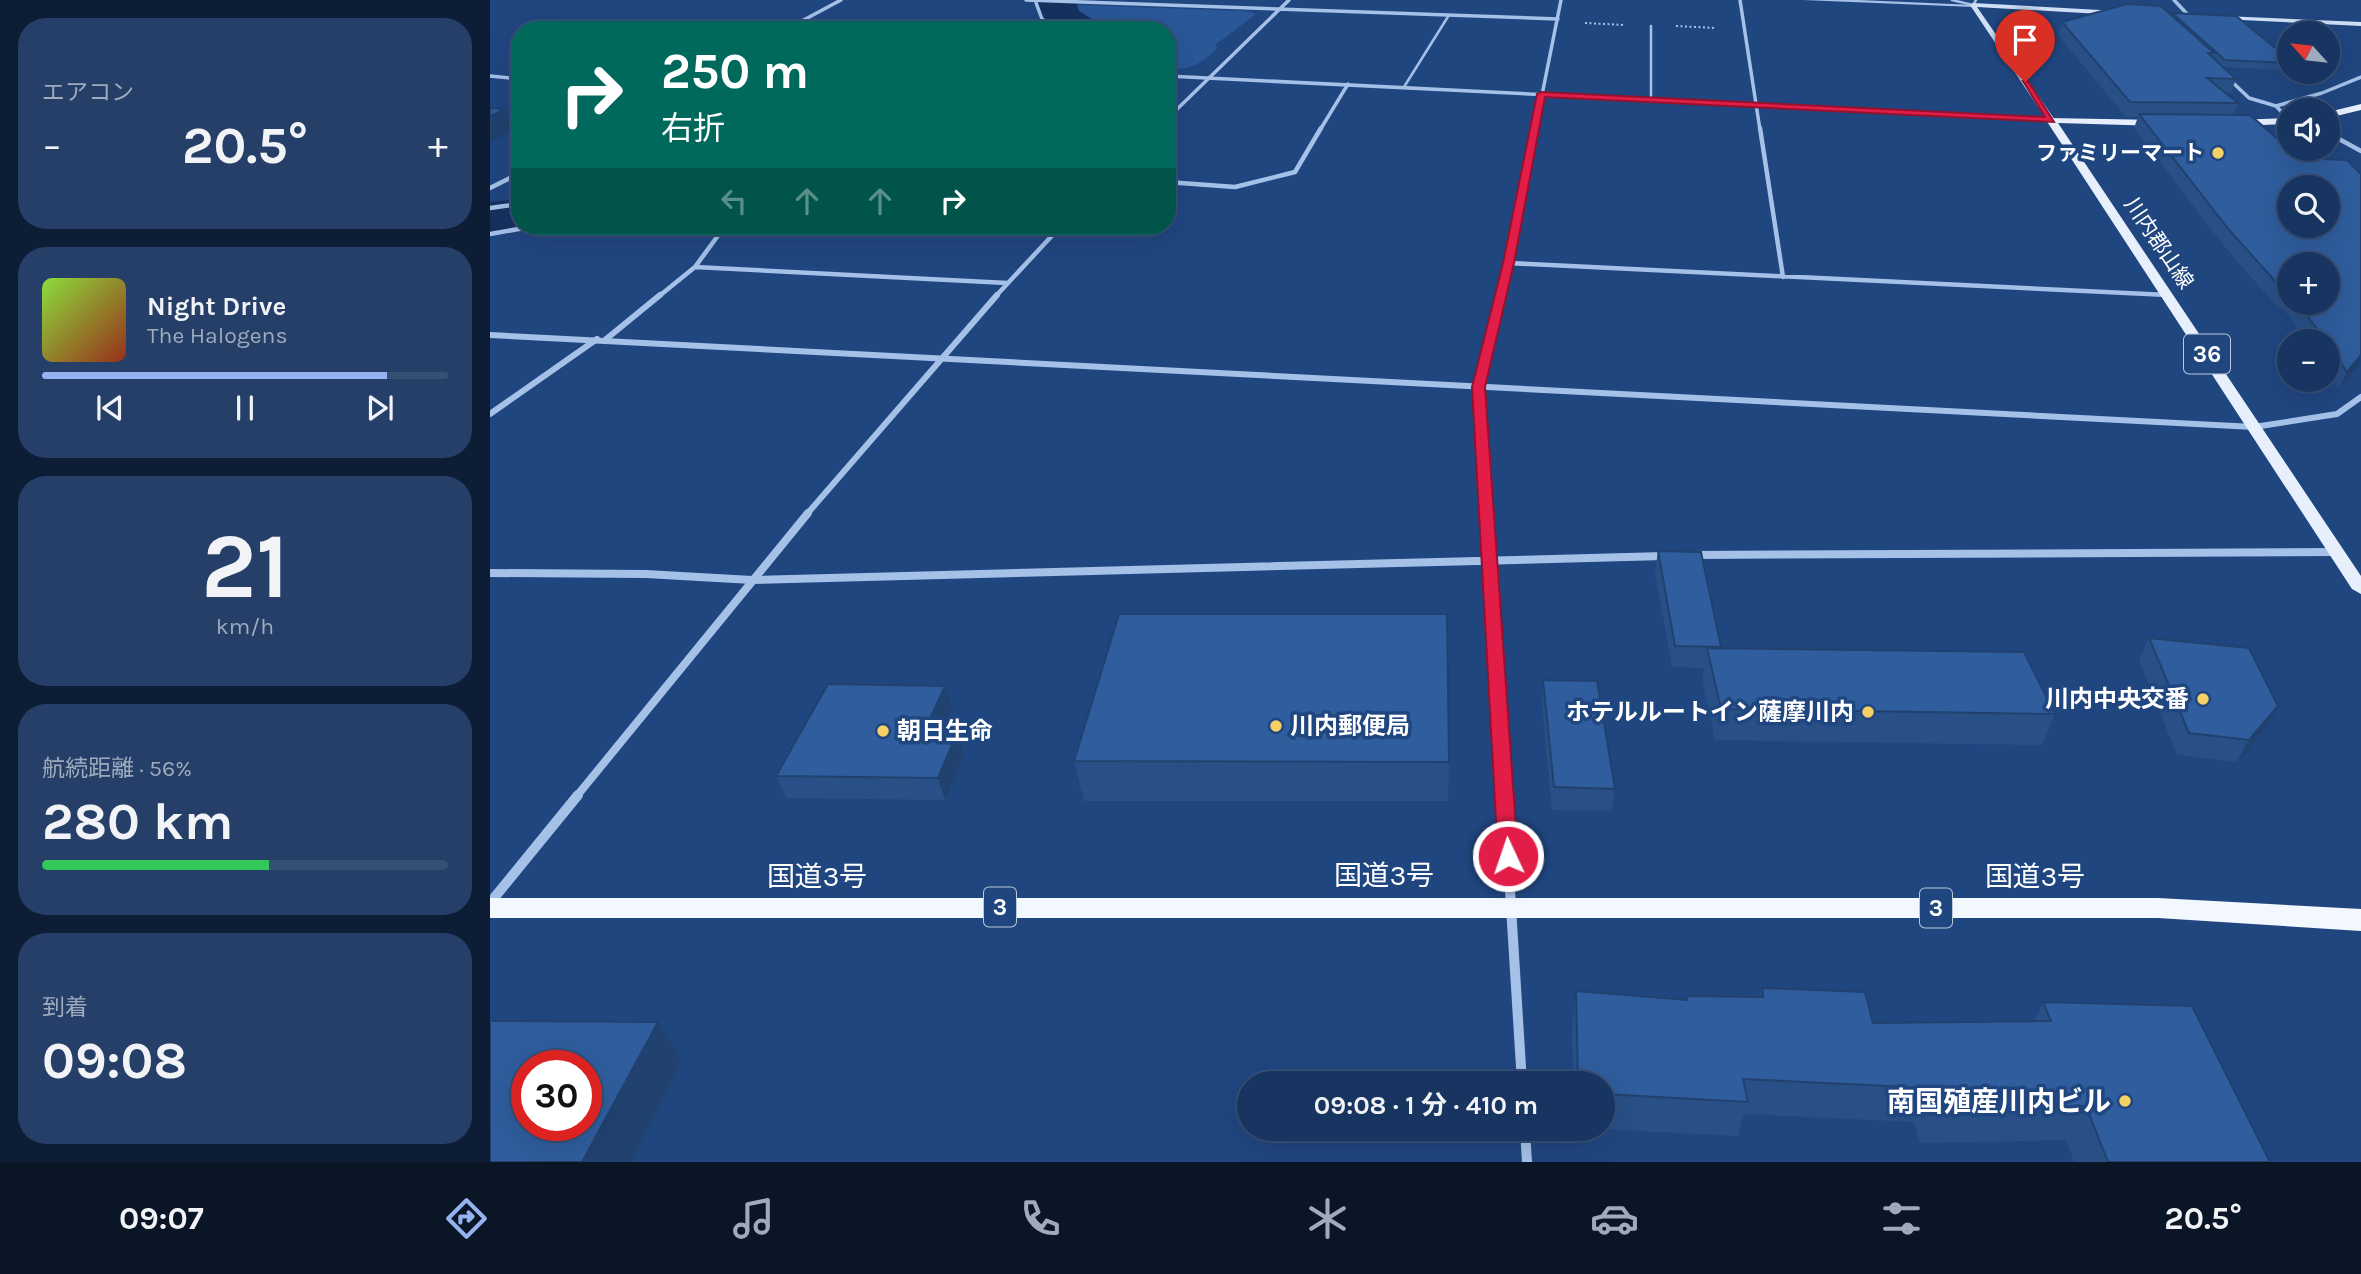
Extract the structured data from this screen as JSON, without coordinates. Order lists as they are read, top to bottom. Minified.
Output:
{"streets":{"highway":["国道3号","3"],"main road":["川内郡山線","36"]},"places":["ファミリーマート","川内中央交番","ホテルルートイン薩摩川内","川内郵便局","朝日生命","南国殖産川内ビル"],"north":"top left","page":{"tile":["エアコン",["21","km/h"],["航続距離 · 56%","280 km"],["到着","09:08"]],"map_buttons":["+","−"],"turn":["250 m","右折"],"heat":["−","20.5°","+"],"song":["Night Drive","The Halogens"],"limit":"30","trip":"09:08 · 1 分 · 410 m","tabs":["09:07","20.5°"]}}
